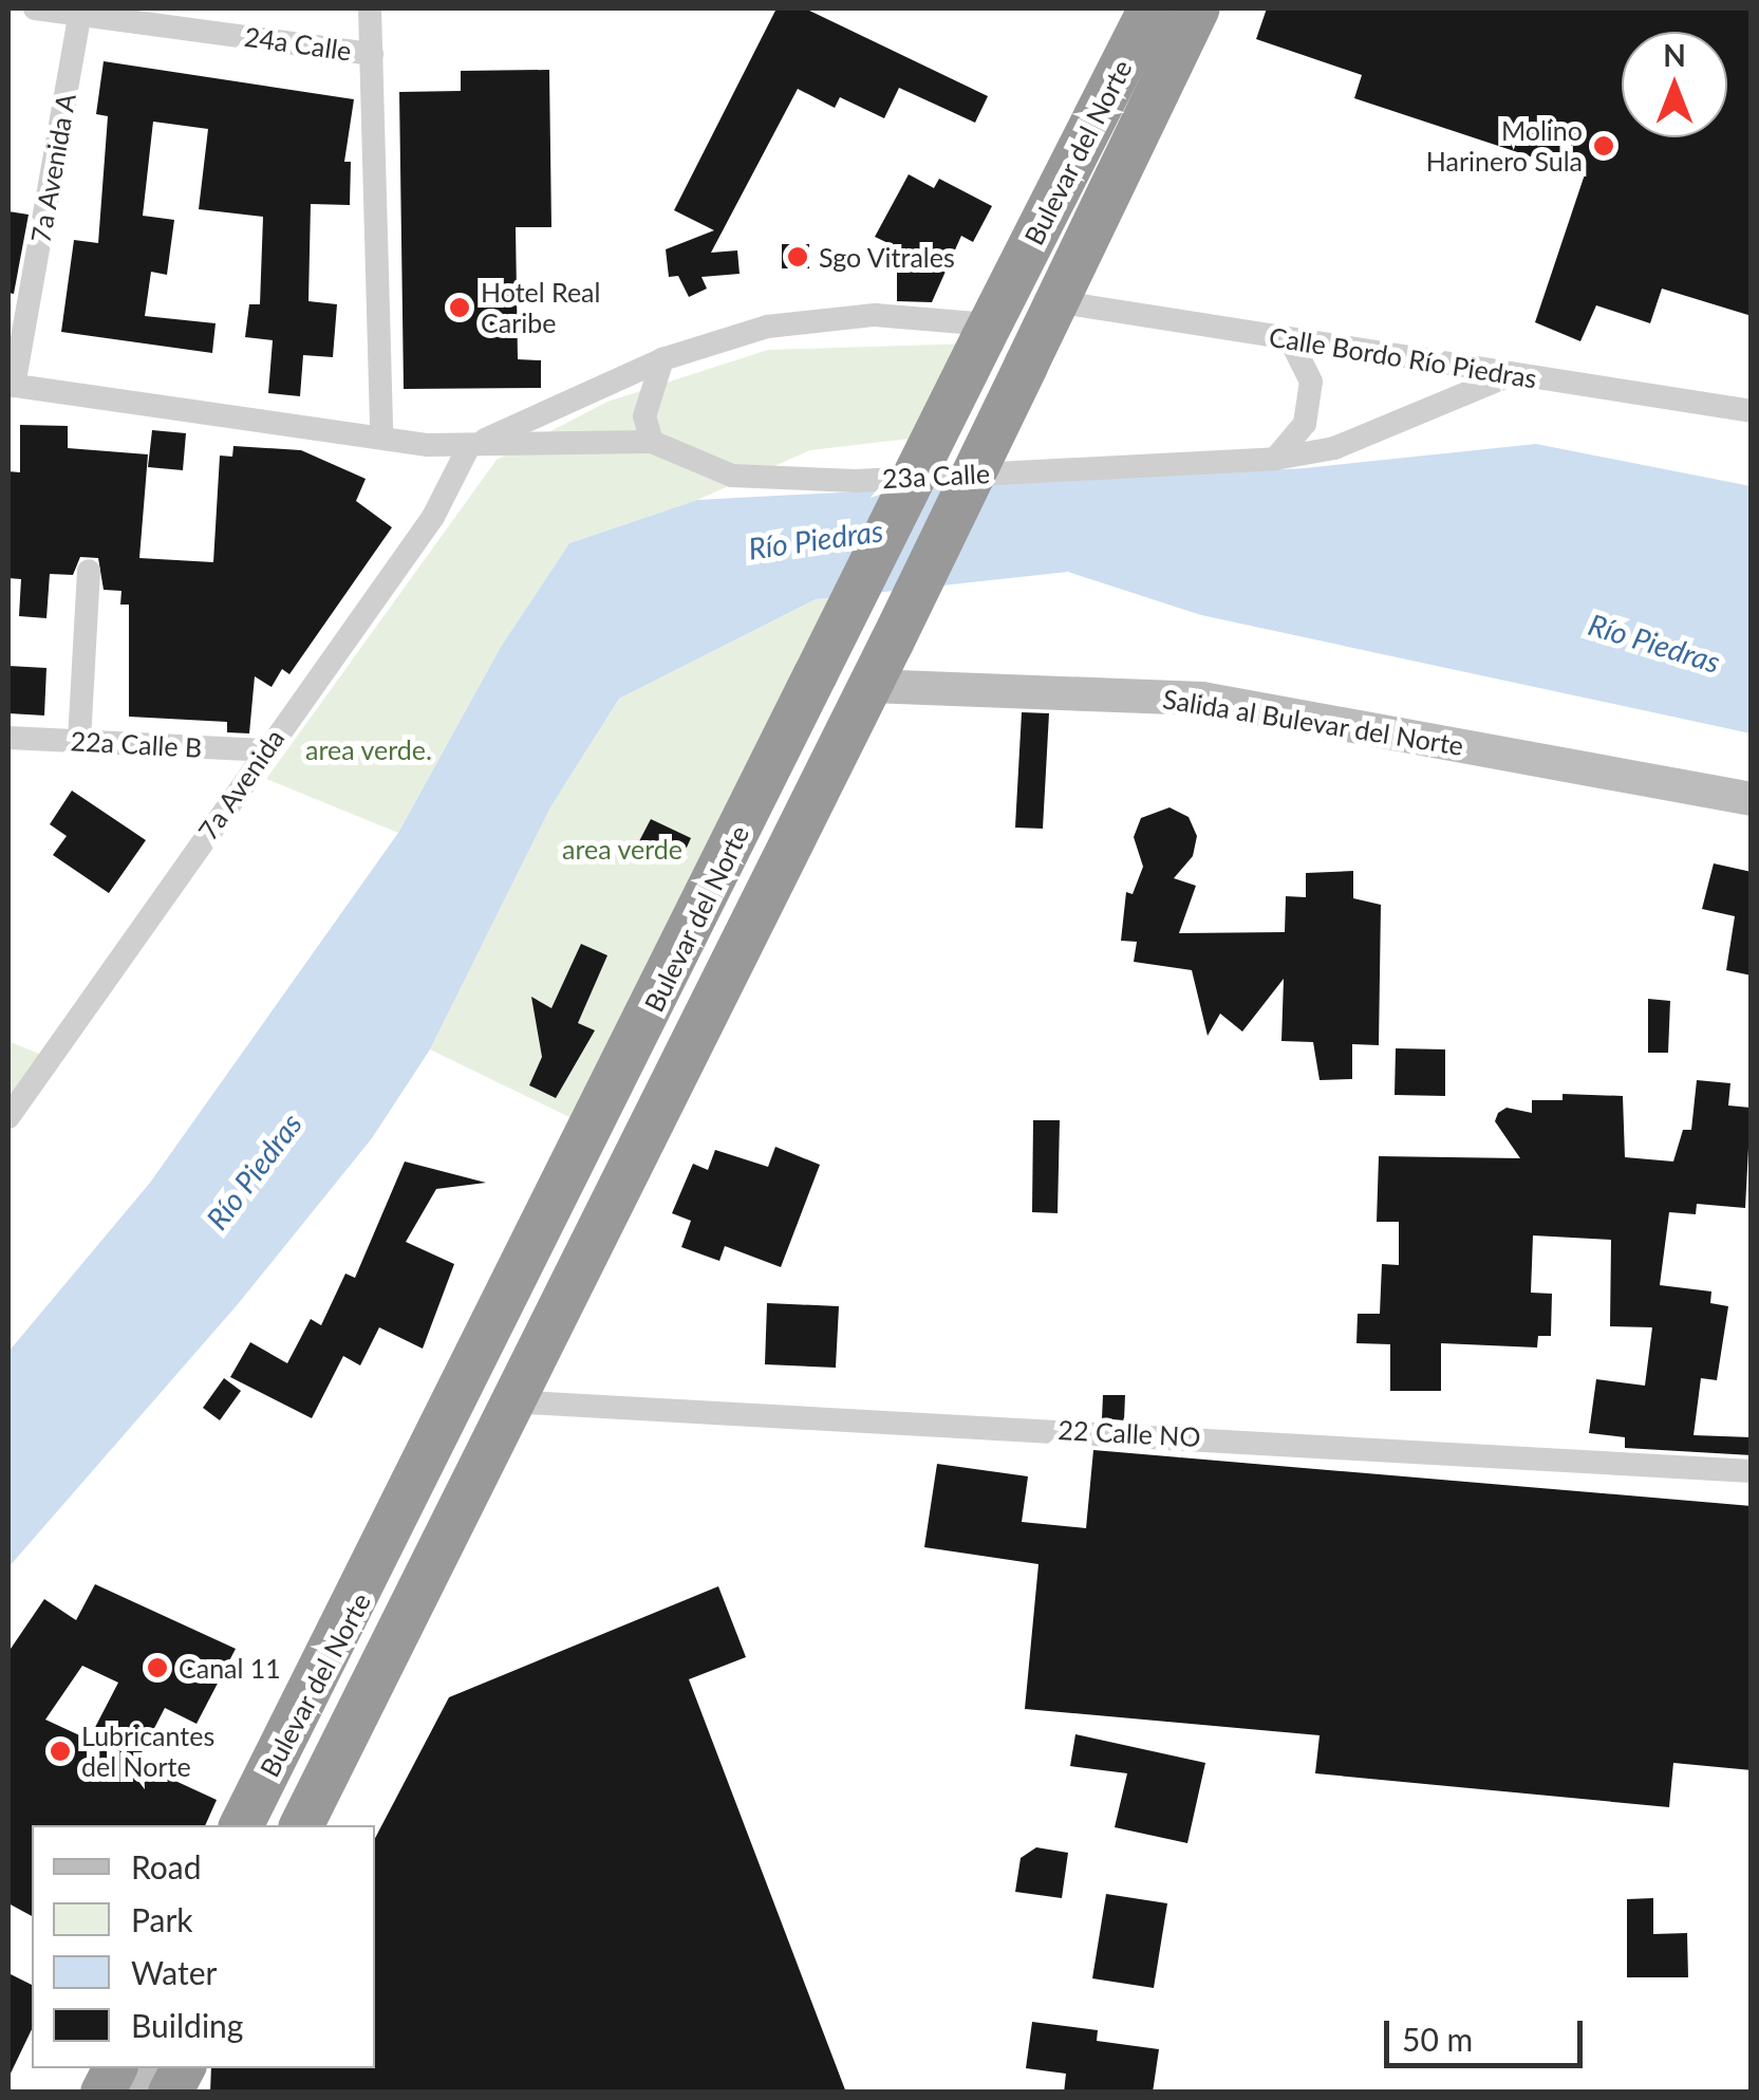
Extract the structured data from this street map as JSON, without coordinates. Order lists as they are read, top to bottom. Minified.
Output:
{"streets":{"highway":["Bulevar del Norte"],"street":["24a Calle","7a Avenida A","Calle Bordo Río Piedras","23a Calle","Salida al Bulevar del Norte","22a Calle B","7a Avenida","22 Calle NO"]},"crossings":[["24a Calle","7a Avenida A"],["Bulevar del Norte","Calle Bordo Río Piedras"],["Bulevar del Norte","Salida al Bulevar del Norte"],["Bulevar del Norte","22 Calle NO"],["7a Avenida A","23a Calle"],["Calle Bordo Río Piedras","23a Calle"],["23a Calle","7a Avenida"],["22a Calle B","7a Avenida"]],"water":["Río Piedras"],"parks":["area verde.","area verde"],"places":["Molino Harinero Sula","Sgo Vitrales","Hotel Real Caribe","Canal 11","Lubricantes del Norte"],"legend":["Road","Park","Water","Building"],"scale_bar":"50 m","north":"top"}
